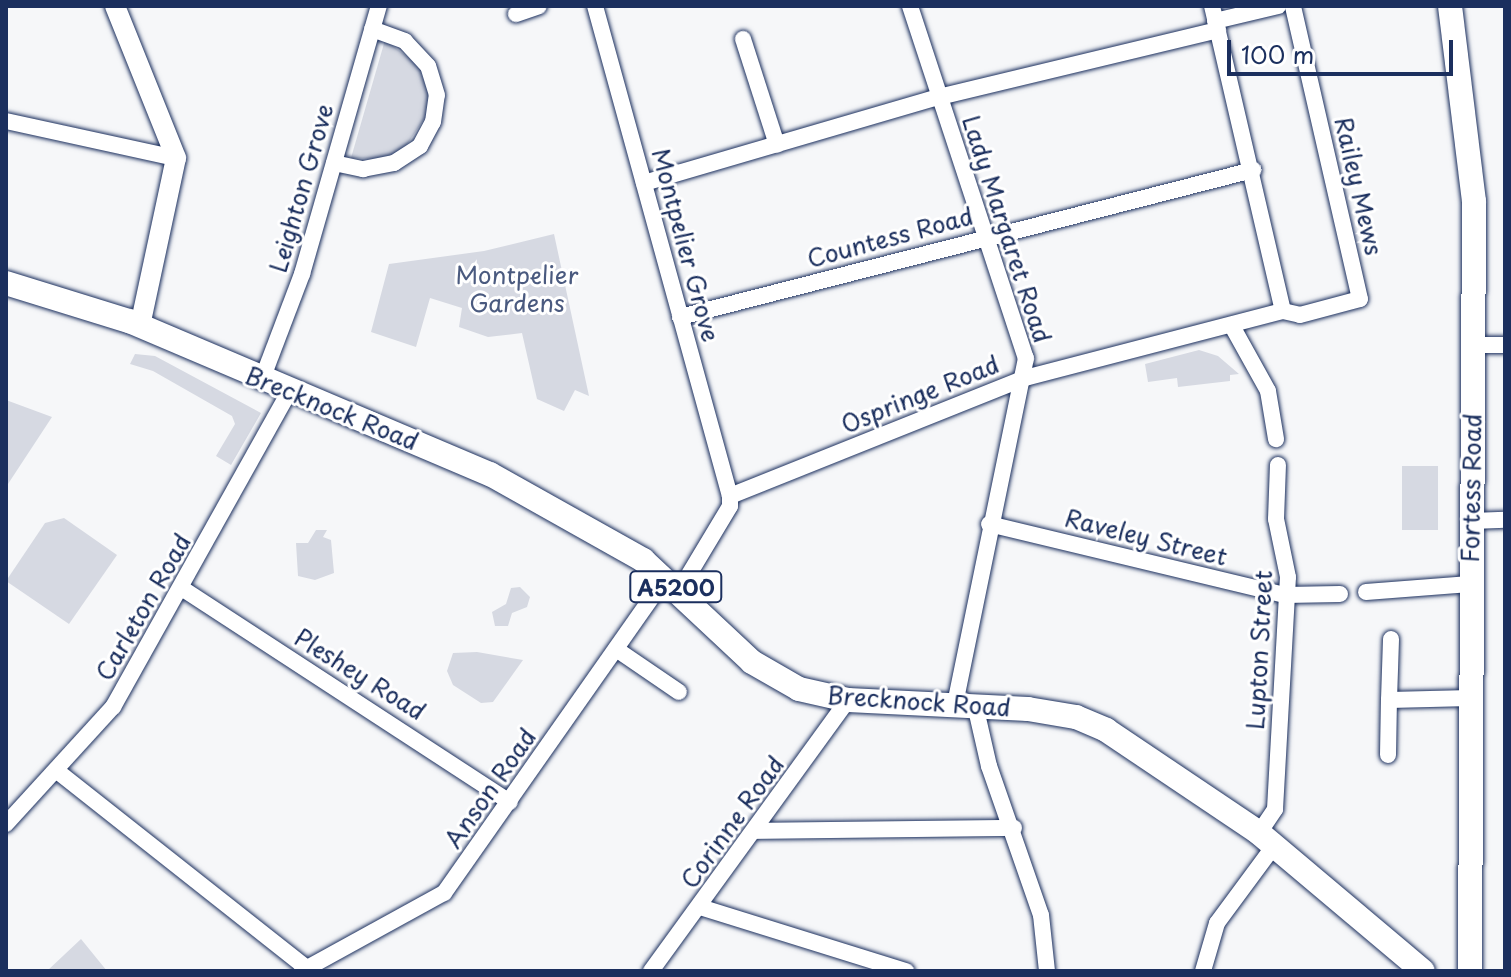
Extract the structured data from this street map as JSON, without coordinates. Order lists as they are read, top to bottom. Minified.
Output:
{"streets":{"main road":["Brecknock Road","Fortess Road","A5200"],"street":["Railey Mews","Leighton Grove","Lady Margaret Road","Countess Road","Montpelier Grove","Ospringe Road","Raveley Street","Carleton Road","Lupton Street","Pleshey Road","Anson Road","Corinne Road"]},"crossings":[["Railey Mews","Ospringe Road"],["Leighton Grove","Brecknock Road"],["Lady Margaret Road","Countess Road"],["Lady Margaret Road","Ospringe Road"],["Lady Margaret Road","Brecknock Road"],["Lady Margaret Road","Raveley Street"],["Countess Road","Montpelier Grove"],["Montpelier Grove","Ospringe Road"],["Brecknock Road","Carleton Road"],["Brecknock Road","Lupton Street"],["Brecknock Road","Anson Road"],["Brecknock Road","Corinne Road"],["Raveley Street","Lupton Street"],["Carleton Road","Pleshey Road"],["Pleshey Road","Anson Road"]],"parks":["Montpelier Gardens"],"scale_bar":"100 m"}
